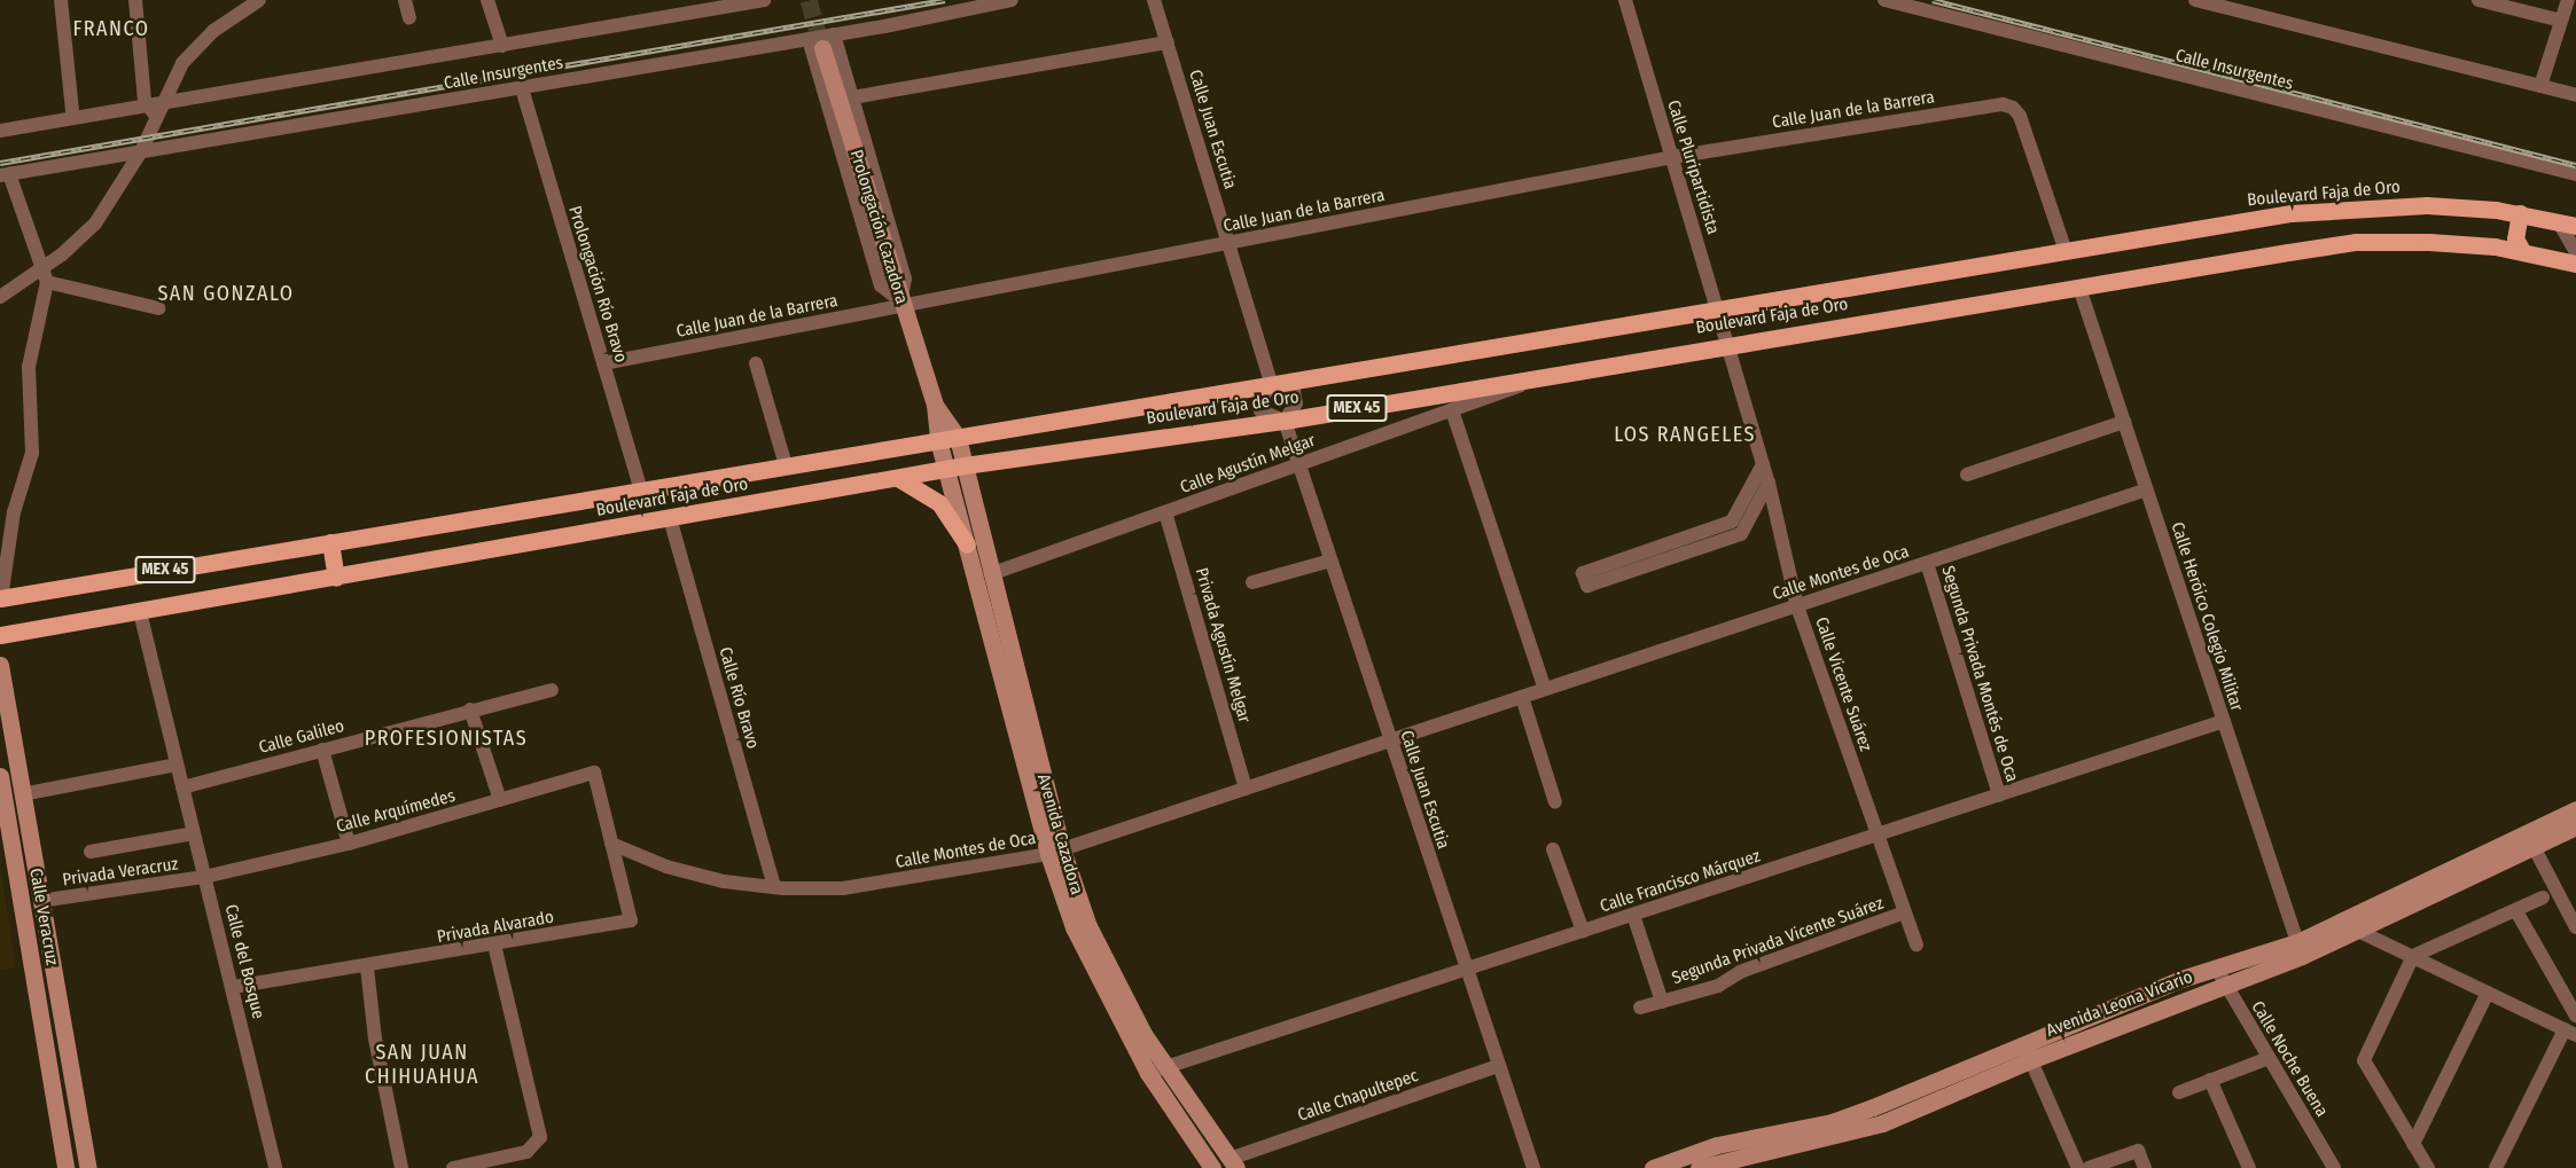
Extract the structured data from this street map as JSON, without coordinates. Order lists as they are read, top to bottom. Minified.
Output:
{"streets":{"main road":["Boulevard Faja de Oro","MEX 45"],"street":["Calle Insurgentes","Calle Juan de la Barrera","Calle Juan Escutia","Calle Pluripartidista","Prolongación Cazadora","Prolongación Río Bravo","Calle Agustín Melgar","Calle Montes de Oca","Calle Heróico Colegio Militar","Privada Agustín Melgar","Segunda Privada Montés de Oca","Calle Vicente Suárez","Calle Río Bravo","Calle Galileo","Calle Arquímedes","Avenida Cazadora","Privada Veracruz","Calle Francisco Márquez","Calle Veracruz","Privada Alvarado","Segunda Privada Vicente Suárez","Calle del Bosque","Avenida Leona Vicario","Calle Noche Buena","Calle Chapultepec"]},"crossings":[["Calle Insurgentes","Prolongación Cazadora"],["Calle Insurgentes","Prolongación Río Bravo"],["Calle Juan de la Barrera","Calle Juan Escutia"],["Calle Juan de la Barrera","Calle Pluripartidista"],["Calle Juan de la Barrera","Boulevard Faja de Oro"],["Calle Juan de la Barrera","Prolongación Cazadora"],["Calle Juan de la Barrera","Prolongación Río Bravo"],["Calle Juan Escutia","Boulevard Faja de Oro"],["Calle Juan Escutia","Calle Agustín Melgar"],["Calle Juan Escutia","Calle Montes de Oca"],["Calle Juan Escutia","Calle Francisco Márquez"],["Calle Juan Escutia","Calle Chapultepec"],["Calle Pluripartidista","Boulevard Faja de Oro"],["Calle Pluripartidista","Calle Vicente Suárez"],["Boulevard Faja de Oro","Prolongación Cazadora"],["Boulevard Faja de Oro","Prolongación Río Bravo"],["Boulevard Faja de Oro","Calle Agustín Melgar"],["Boulevard Faja de Oro","Calle Heróico Colegio Militar"],["Boulevard Faja de Oro","Calle Vicente Suárez"],["Boulevard Faja de Oro","Calle Río Bravo"],["Boulevard Faja de Oro","Avenida Cazadora"],["Boulevard Faja de Oro","Calle del Bosque"],["Prolongación Cazadora","Avenida Cazadora"],["Calle Agustín Melgar","Privada Agustín Melgar"],["Calle Agustín Melgar","Avenida Cazadora"],["Calle Montes de Oca","Calle Heróico Colegio Militar"],["Calle Montes de Oca","Privada Agustín Melgar"],["Calle Montes de Oca","Segunda Privada Montés de Oca"],["Calle Montes de Oca","Calle Vicente Suárez"],["Calle Montes de Oca","Calle Río Bravo"],["Calle Montes de Oca","Calle Arquímedes"],["Calle Montes de Oca","Avenida Cazadora"],["Calle Montes de Oca","Privada Alvarado"],["Calle Heróico Colegio Militar","Calle Francisco Márquez"],["Calle Heróico Colegio Militar","Avenida Leona Vicario"],["Segunda Privada Montés de Oca","Calle Francisco Márquez"],["Calle Vicente Suárez","Calle Francisco Márquez"],["Calle Vicente Suárez","Segunda Privada Vicente Suárez"],["Calle Galileo","Calle del Bosque"],["Calle Arquímedes","Privada Veracruz"],["Calle Arquímedes","Privada Alvarado"],["Calle Arquímedes","Calle del Bosque"],["Avenida Cazadora","Calle Francisco Márquez"],["Avenida Cazadora","Calle Chapultepec"],["Privada Veracruz","Calle Veracruz"],["Privada Veracruz","Calle del Bosque"],["Privada Alvarado","Calle del Bosque"],["Avenida Leona Vicario","Calle Noche Buena"]],"districts":["FRANCO","SAN GONZALO","LOS RANGELES","PROFESIONISTAS","SAN JUAN CHIHUAHUA"]}
